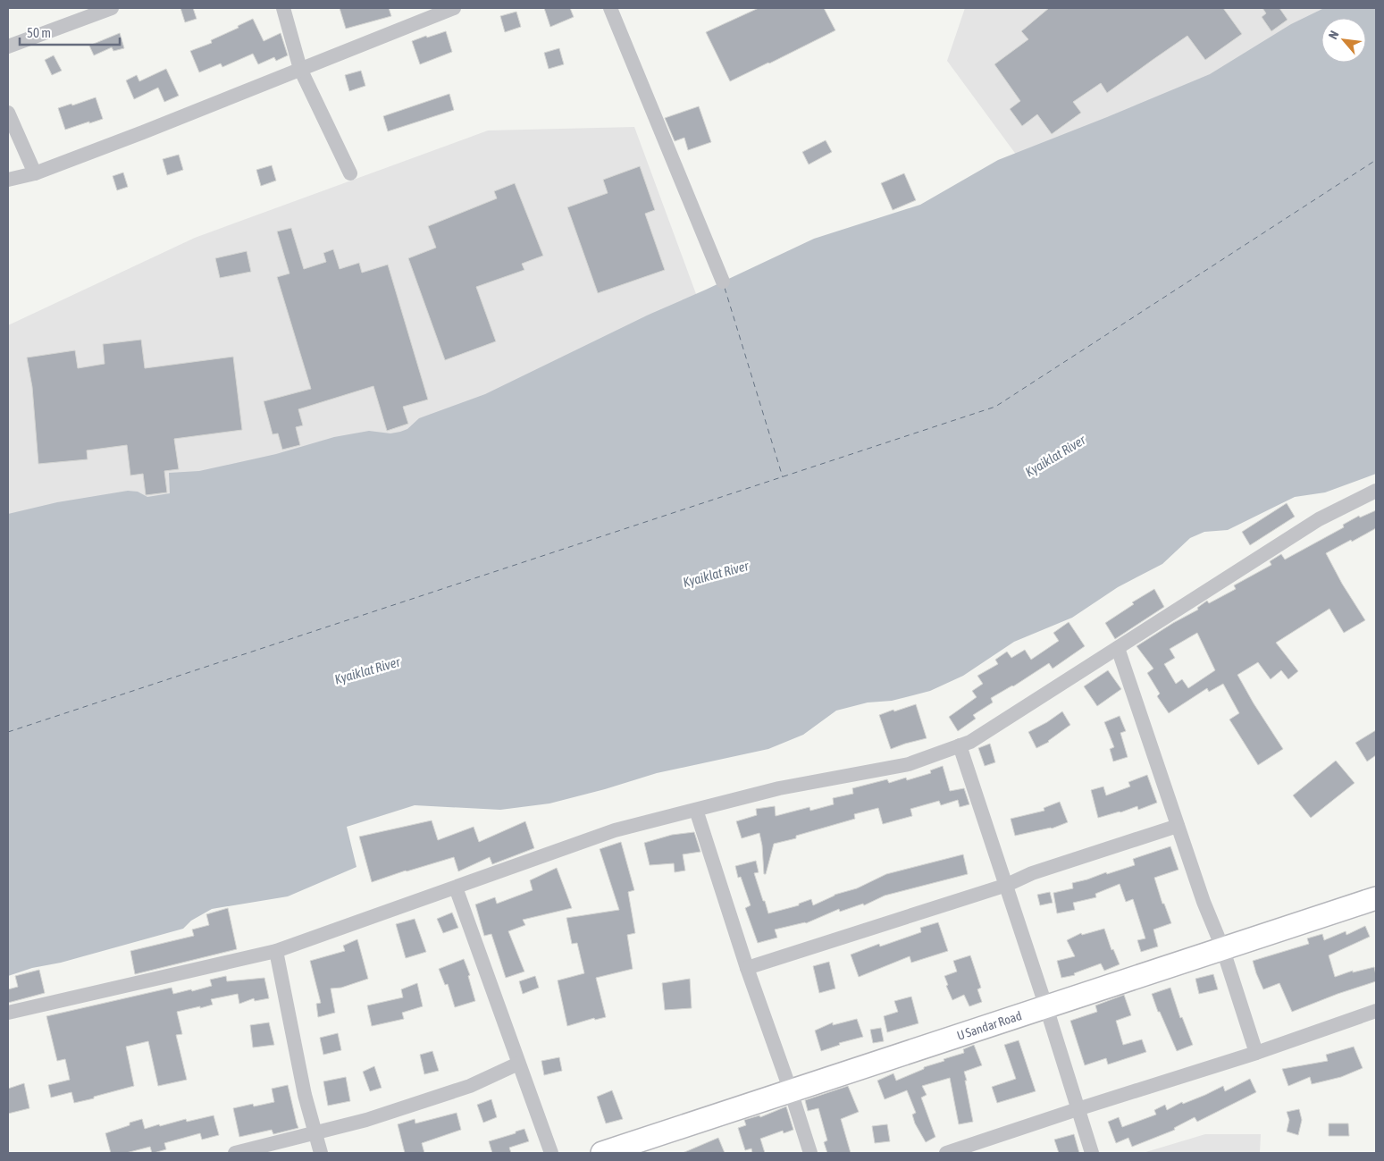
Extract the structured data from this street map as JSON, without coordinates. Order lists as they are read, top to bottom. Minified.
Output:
{"streets":{"main road":["U Sandar Road"]},"water":["Kyaiklat River"],"scale_bar":"50 m","north":"top left"}
